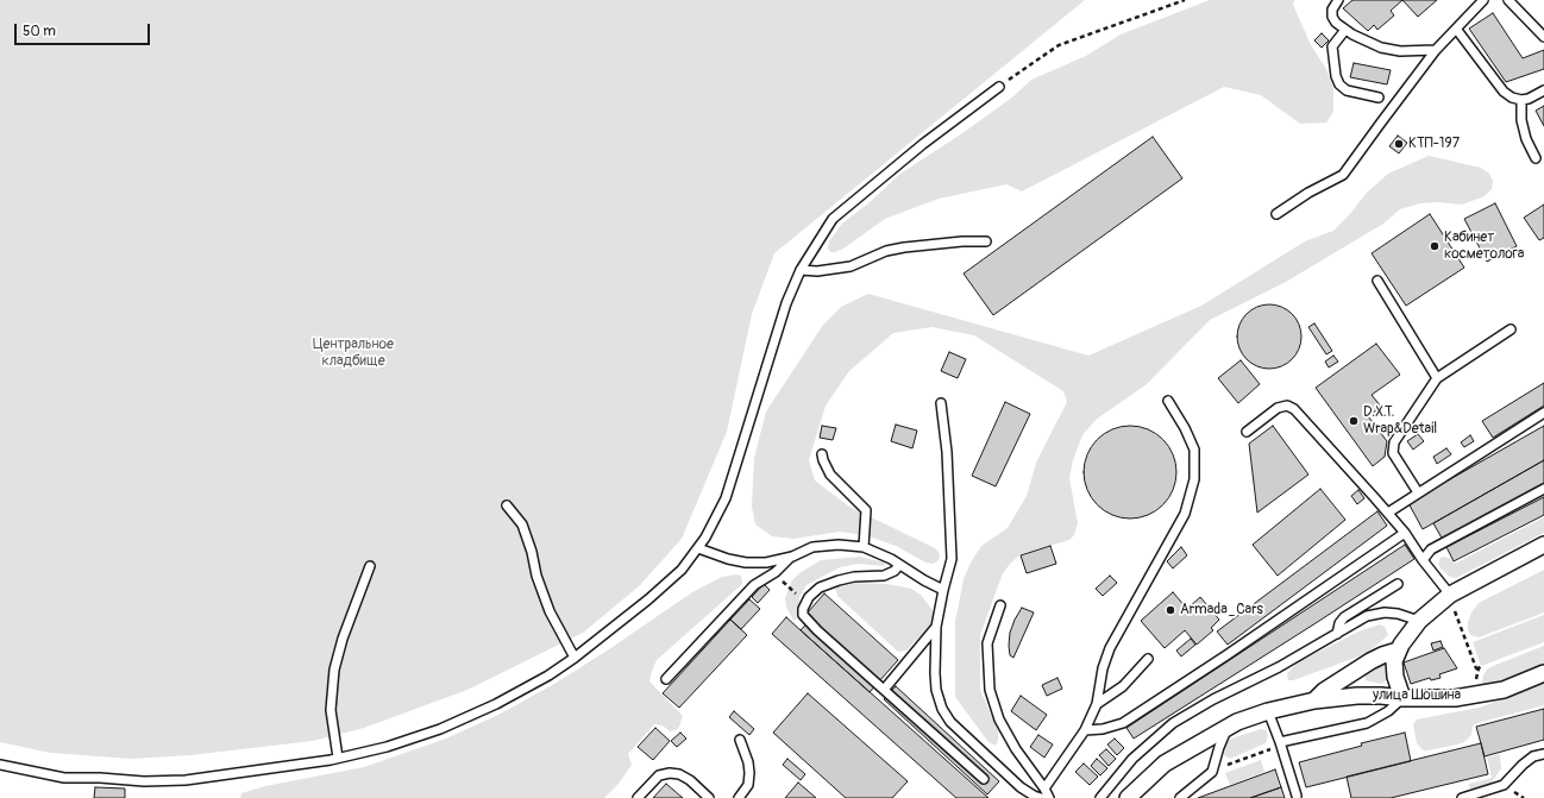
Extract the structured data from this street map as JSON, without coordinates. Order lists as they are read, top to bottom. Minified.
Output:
{"streets":{"street":["улица Шошина"]},"parks":["Центральное кладбище"],"places":["КТП-197","Кабинет косметолога","D.X.T. Wrap&Detail","Armada_Cars"],"scale_bar":"50 m"}
